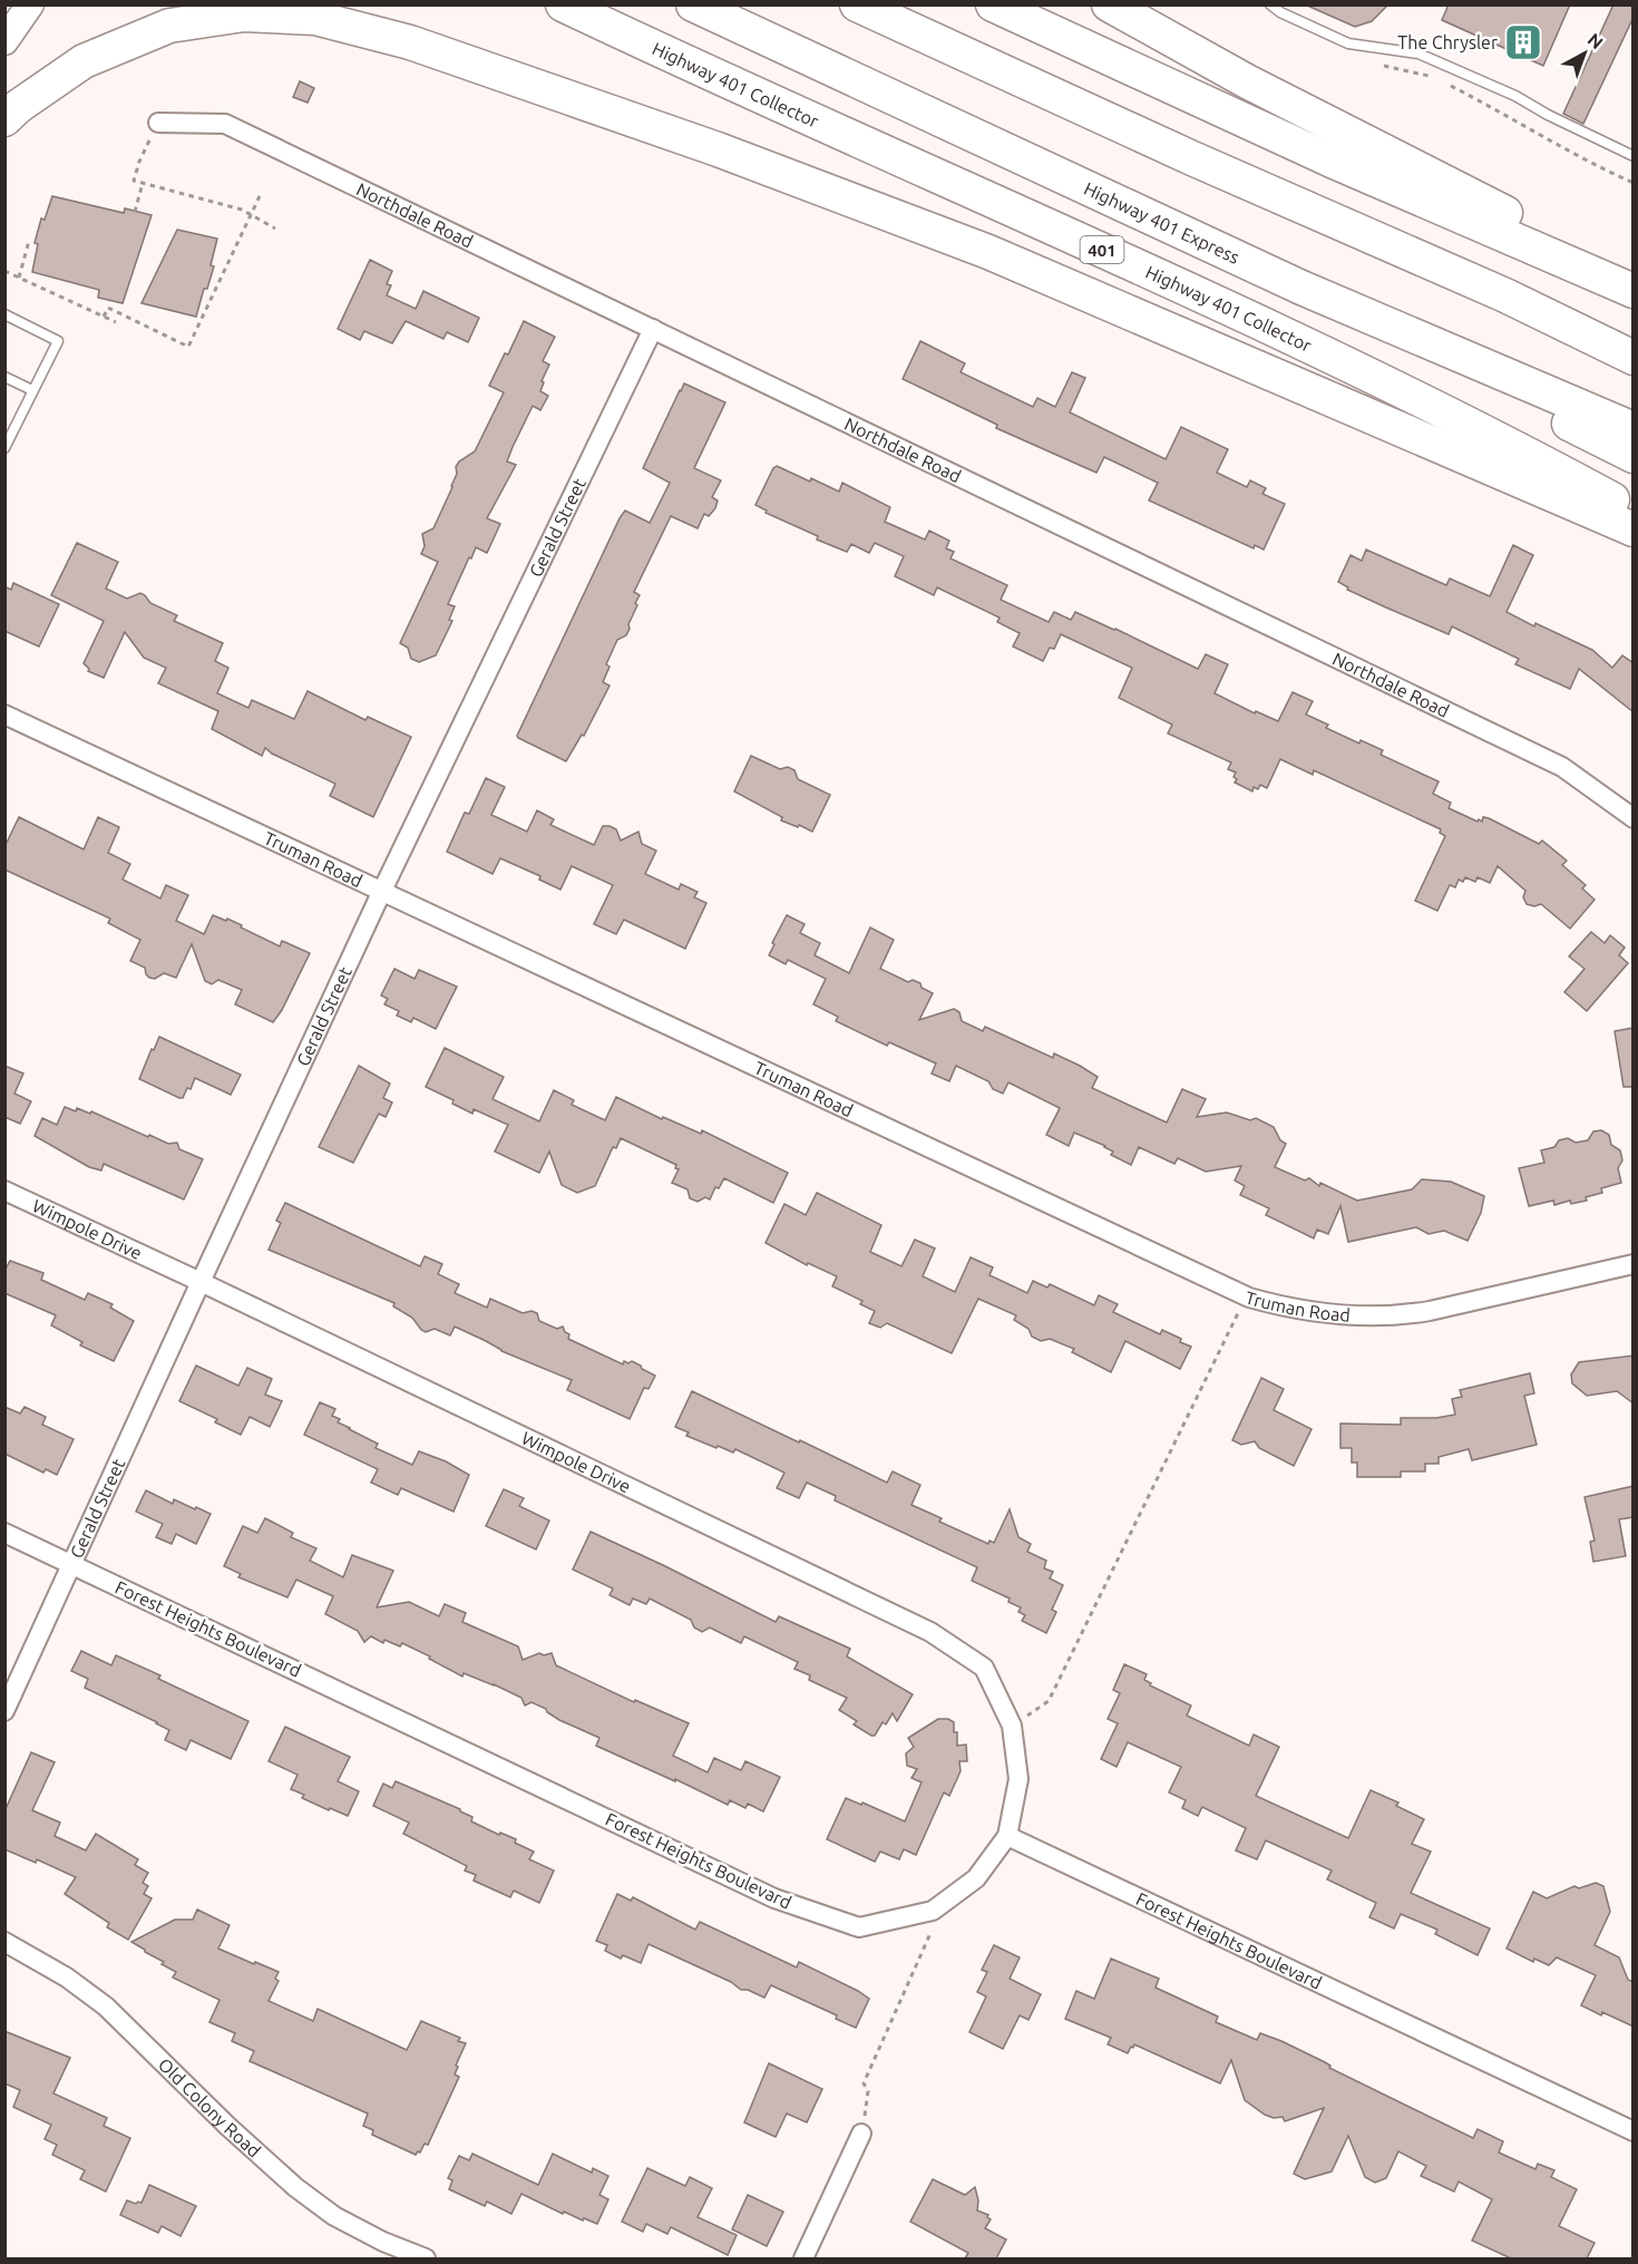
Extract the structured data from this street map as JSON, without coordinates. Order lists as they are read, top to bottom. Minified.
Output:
{"streets":{"highway":["Highway 401 Collector","Highway 401 Express","401"],"street":["Northdale Road","Gerald Street","Truman Road","Wimpole Drive","Forest Heights Boulevard","Old Colony Road"]},"crossings":[["Northdale Road","Gerald Street"],["Gerald Street","Truman Road"],["Gerald Street","Wimpole Drive"],["Gerald Street","Forest Heights Boulevard"],["Wimpole Drive","Forest Heights Boulevard"]],"places":{"building":["The Chrysler"]},"north":"top right"}
